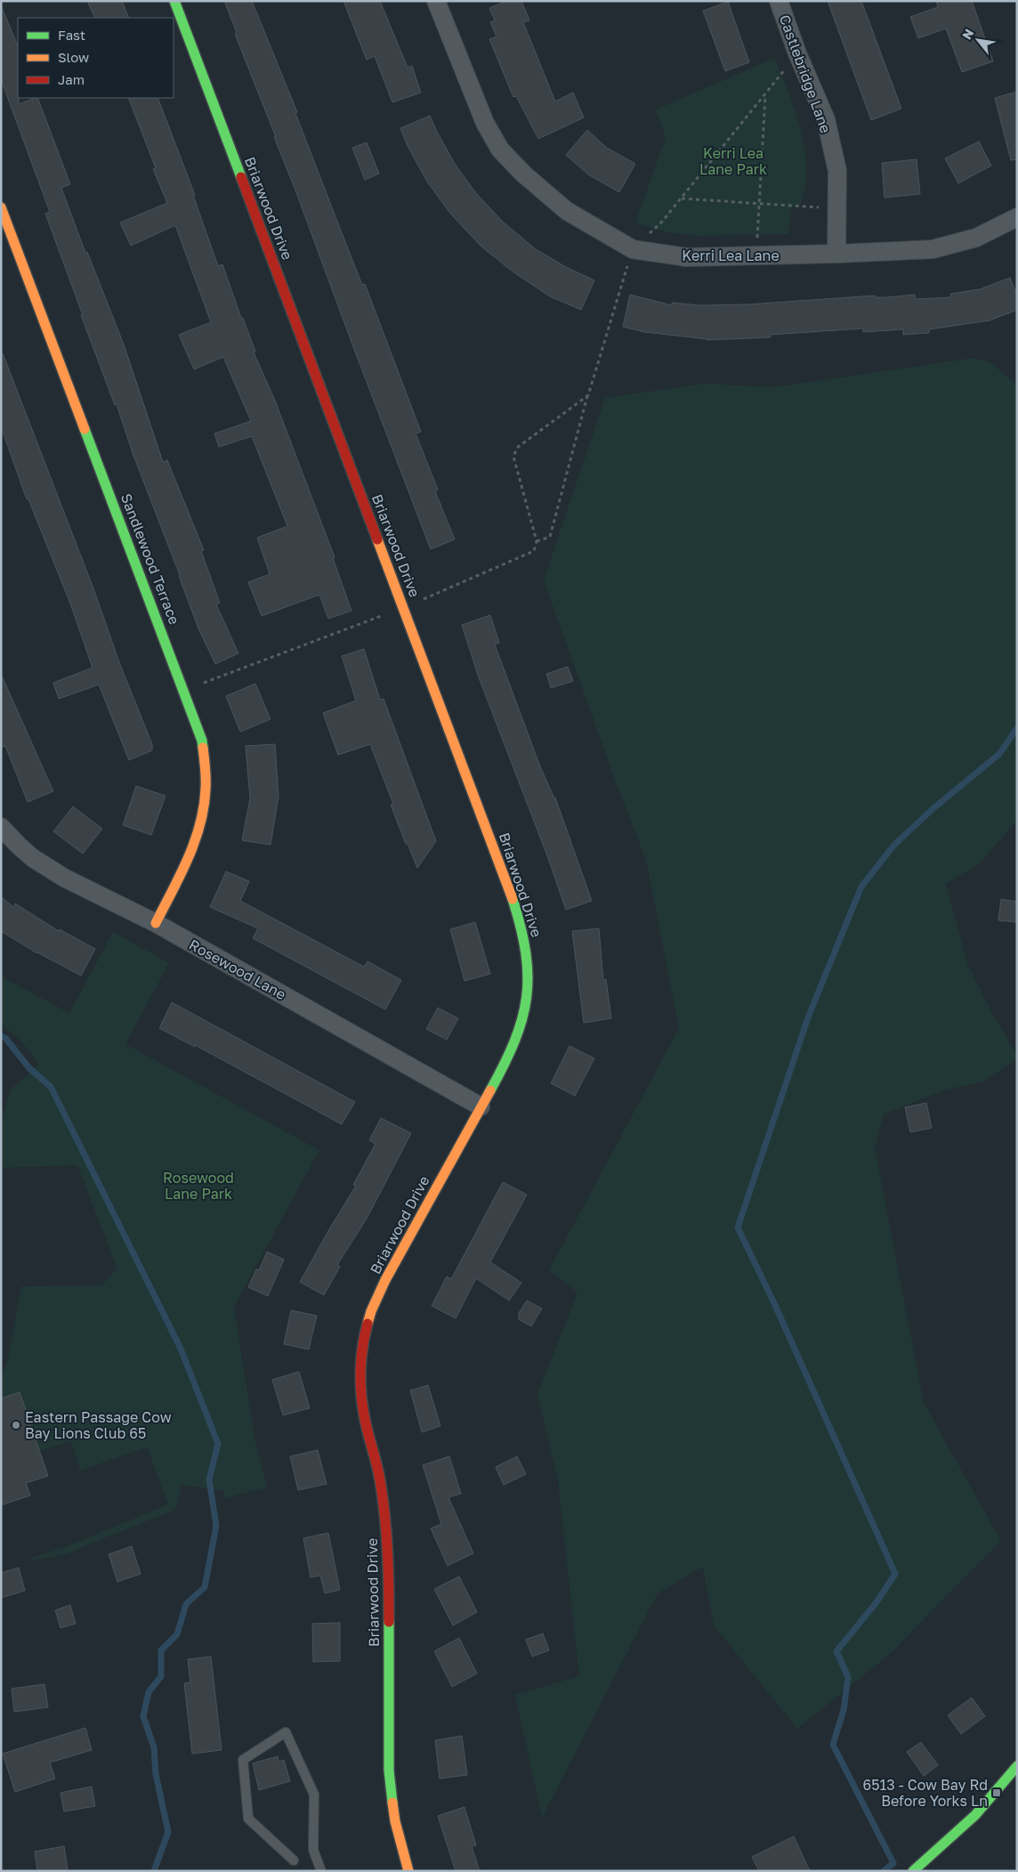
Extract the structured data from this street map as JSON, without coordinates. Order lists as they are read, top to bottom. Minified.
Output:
{"streets":{"street":["Castlebridge Lane","Briarwood Drive","Kerri Lea Lane","Sandlewood Terrace","Rosewood Lane"]},"crossings":[["Castlebridge Lane","Kerri Lea Lane"],["Briarwood Drive","Rosewood Lane"],["Sandlewood Terrace","Rosewood Lane"]],"parks":["Kerri Lea Lane Park","Rosewood Lane Park"],"places":{"other":["Eastern Passage Cow Bay Lions Club 65"],"transit":["6513 - Cow Bay Rd Before Yorks Ln"]},"legend":["Fast","Slow","Jam"],"north":"top left"}
